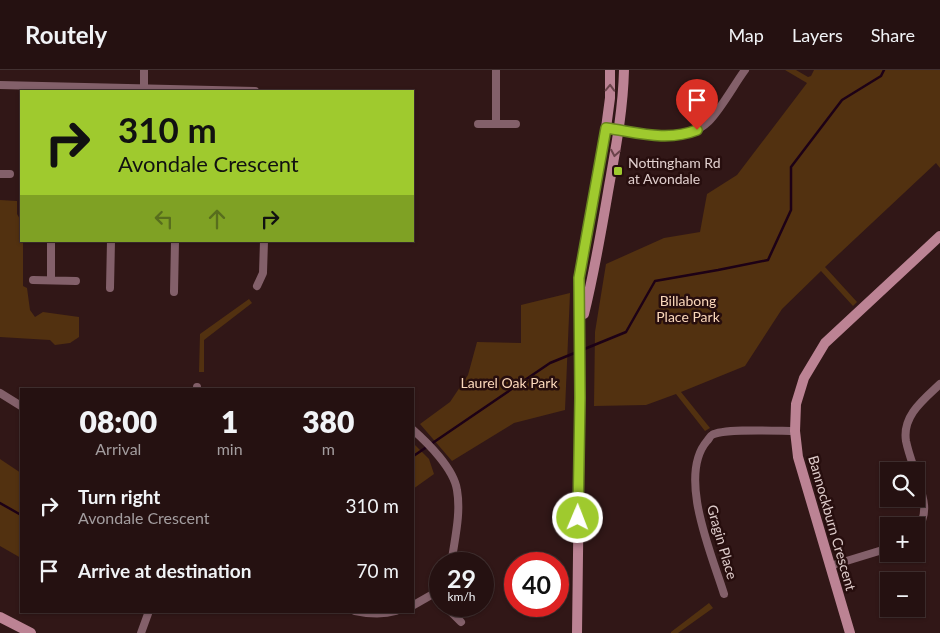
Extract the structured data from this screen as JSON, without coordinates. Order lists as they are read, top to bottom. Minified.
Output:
{"streets":{"street":["Bannockburn Crescent","Gragin Place"]},"crossings":[["Bannockburn Crescent","Gragin Place"]],"parks":["Billabong Place Park","Laurel Oak Park"],"places":{"transit":["Nottingham Rd at Avondale"]},"page":{"header":"Routely","nav":["Map","Layers","Share"],"turn":["310 m","Avondale Crescent"],"eta":["08:00","Arrival","1","min","380","m"],"map_buttons":["+","−"],"list":[{"name":"Turn right","note":"Avondale Crescent","value":"310 m"},{"name":"Arrive at destination","value":"70 m"}],"speed":"29 km/h","limit":"40"}}
